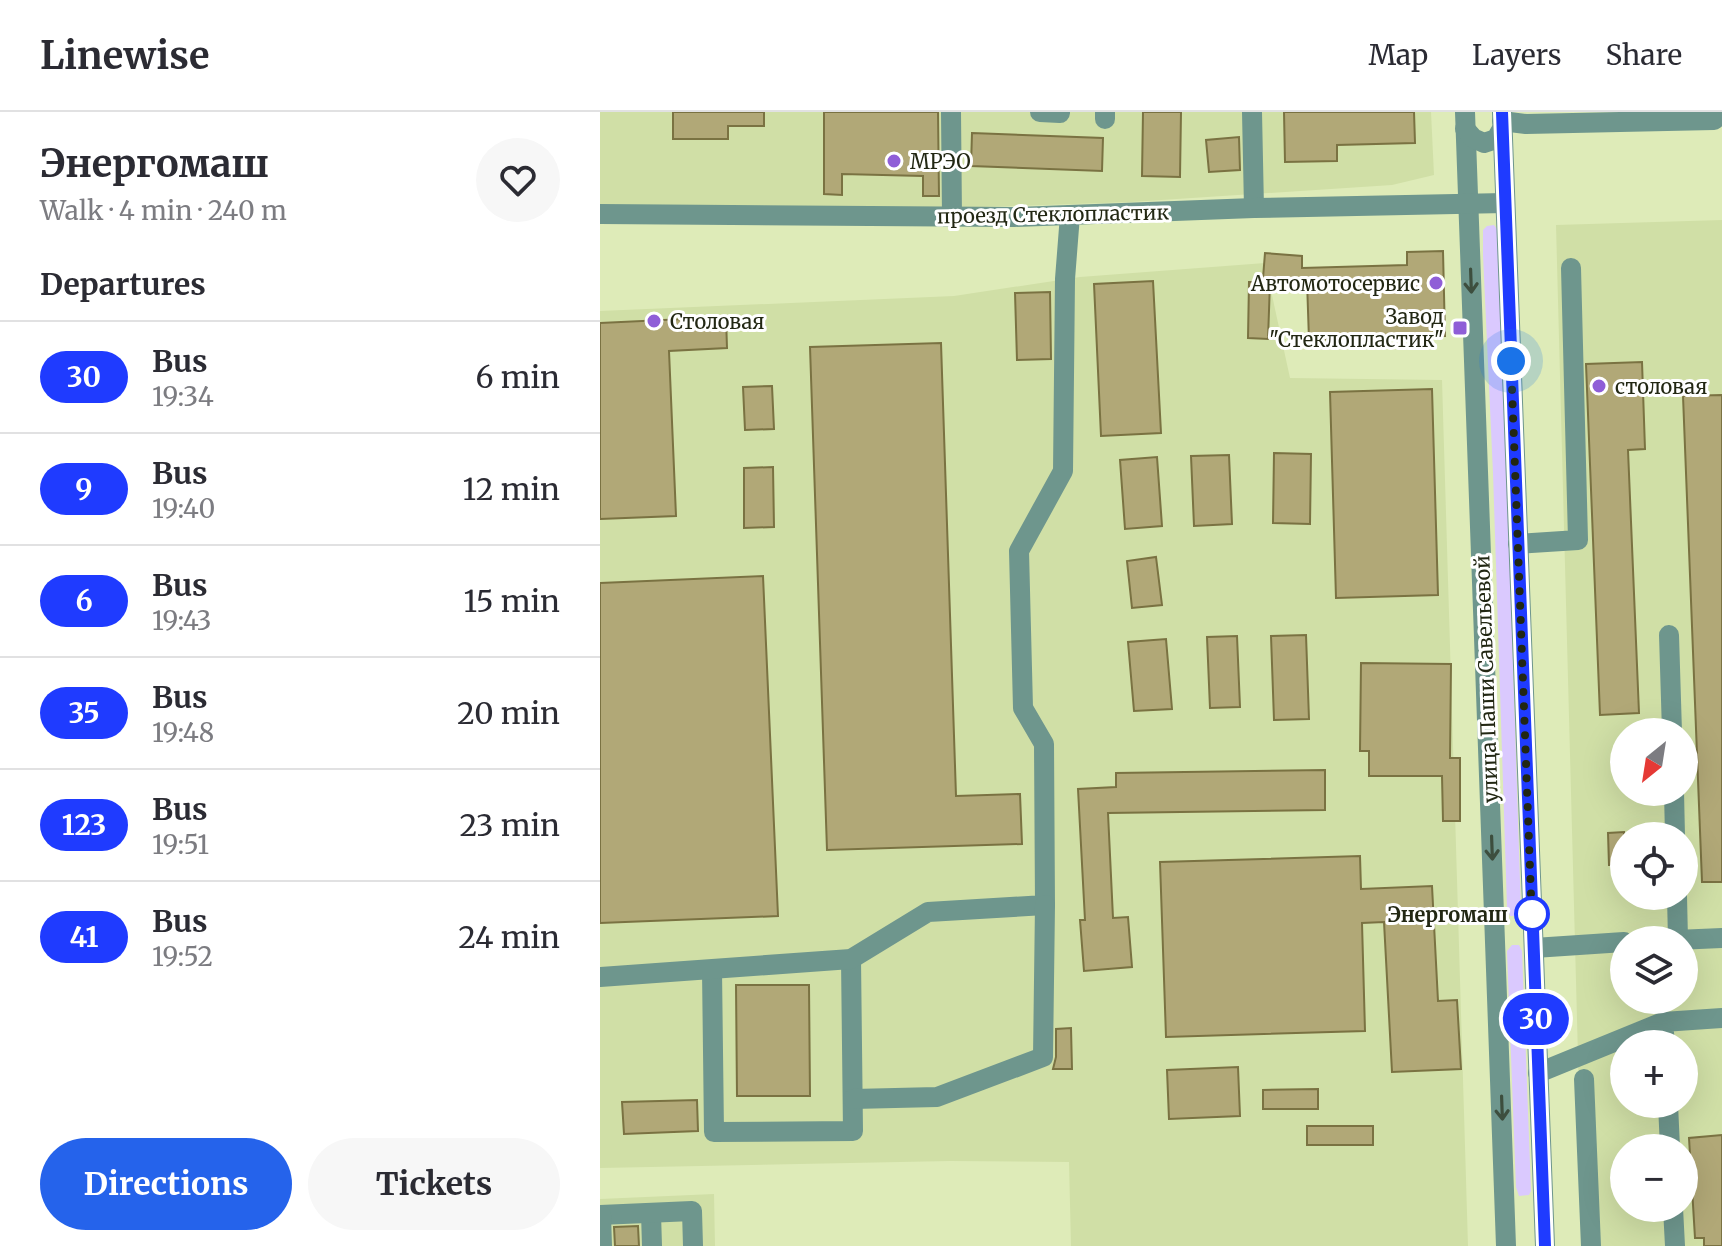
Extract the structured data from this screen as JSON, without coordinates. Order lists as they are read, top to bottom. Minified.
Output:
{"streets":{"street":["проезд Стеклопластик","улица Паши Савельевой"]},"crossings":[["проезд Стеклопластик","улица Паши Савельевой"]],"places":{"other":["МРЭО","Автомотосервис","Столовая","столовая","Энергомаш"],"transit":["Завод \"Стеклопластик\""]},"lines":["bus line 30"],"north":"bottom left","page":{"header":"Linewise","nav":["Map","Layers","Share"],"heading":[["Энергомаш","Walk · 4 min · 240 m"],"Departures"],"on_map":"30","list":[{"mark":"30","name":"Bus","note":"19:34","value":"6 min"},{"mark":"9","name":"Bus","note":"19:40","value":"12 min"},{"mark":"6","name":"Bus","note":"19:43","value":"15 min"},{"mark":"35","name":"Bus","note":"19:48","value":"20 min"},{"mark":"123","name":"Bus","note":"19:51","value":"23 min"},{"mark":"41","name":"Bus","note":"19:52","value":"24 min"}],"map_buttons":["+","−"],"buttons":["Directions","Tickets"]}}
